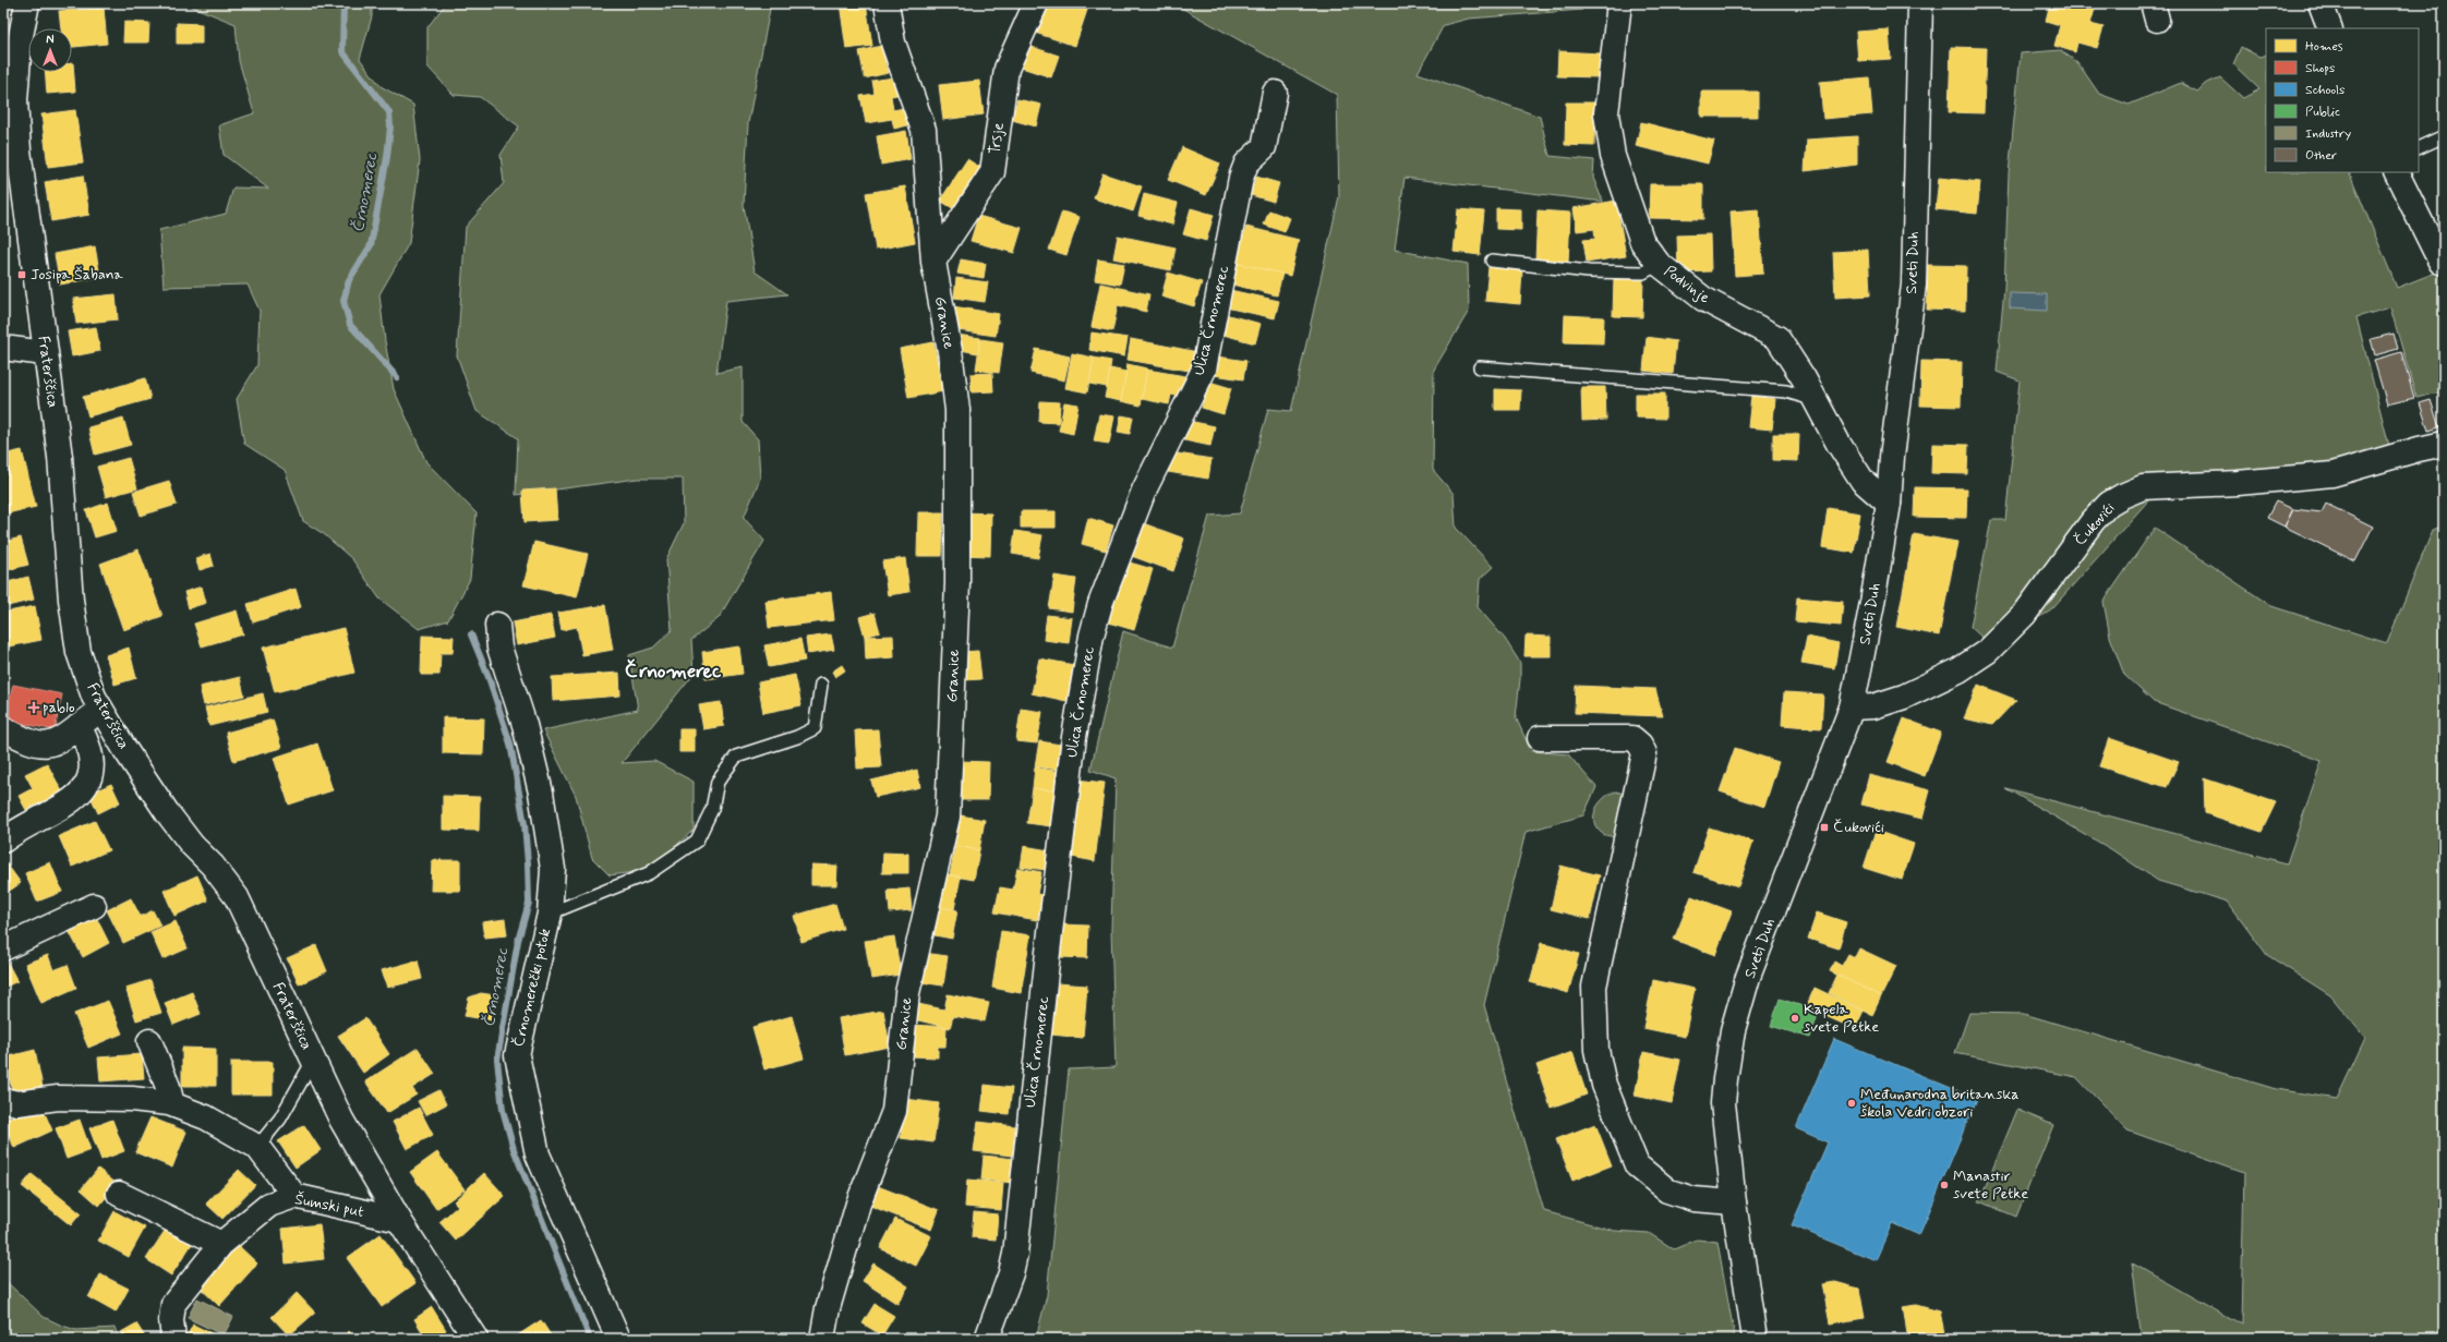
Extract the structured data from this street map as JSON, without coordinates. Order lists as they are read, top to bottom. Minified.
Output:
{"streets":{"street":["Trsje","Sveti Duh","Podvinje","Ulica Črnomerec","Granice","Fraterščica","Čukovići","Črnomerečki potok","Šumski put"]},"crossings":[["Trsje","Granice"],["Sveti Duh","Podvinje"],["Sveti Duh","Čukovići"],["Fraterščica","Šumski put"]],"districts":["Črnomerec"],"water":["Črnomerec"],"places":{"transit":["Josipa Šabana","Čukovići"],"health":["pablo"],"other":["Kapela svete Petke","Međunarodna britanska škola Vedri obzori","Manastir svete Petke"]},"legend":["Homes","Shops","Schools","Public","Industry","Other"],"north":"top"}
